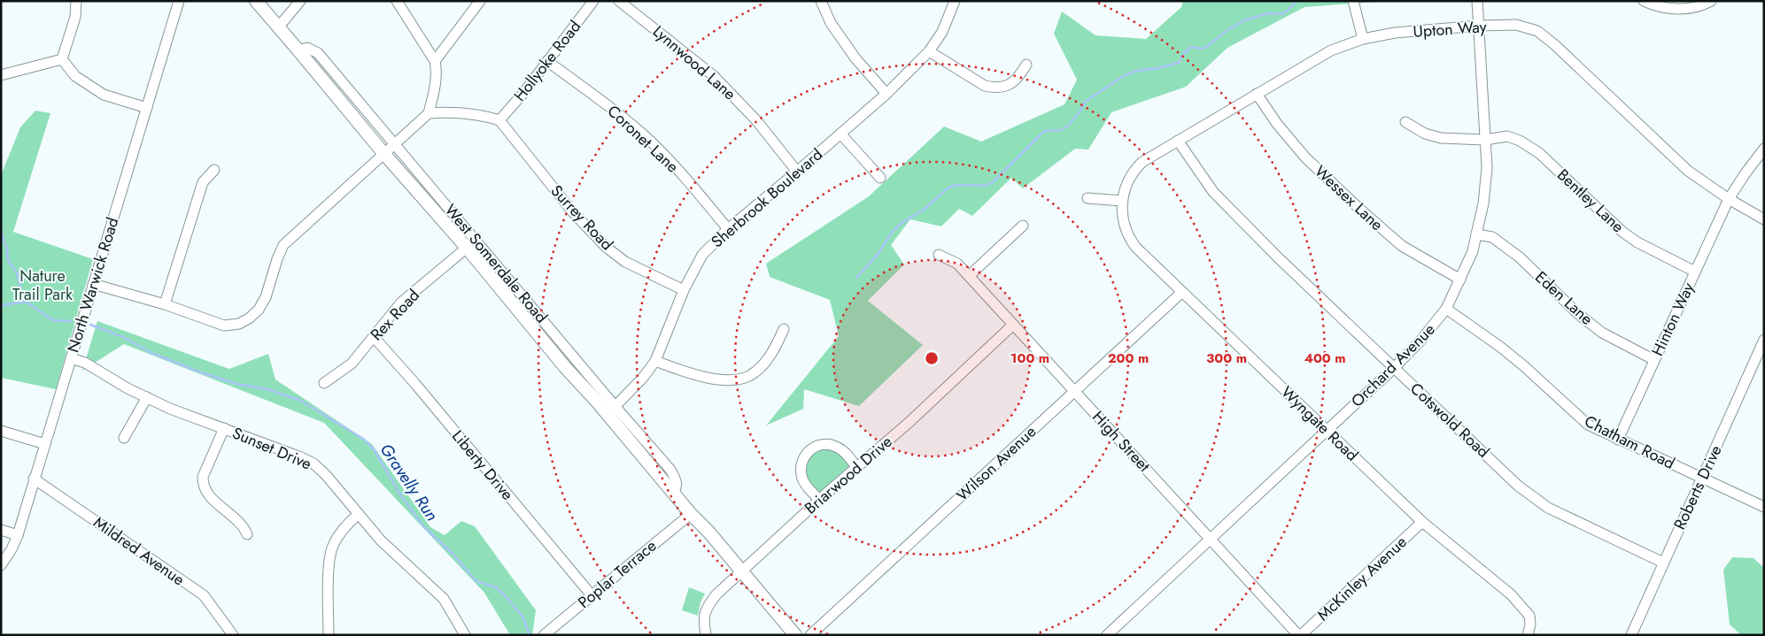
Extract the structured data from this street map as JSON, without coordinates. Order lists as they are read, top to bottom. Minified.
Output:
{"streets":{"main road":["West Somerdale Road"],"street":["Upton Way","Hollyoke Road","Lynnwood Lane","Coronet Lane","Sherbrook Boulevard","Wessex Lane","Bentley Lane","Surrey Road","North Warwick Road","Eden Lane","Rex Road","Hinton Way","Orchard Avenue","Cotswold Road","Wyngate Road","High Street","Chatham Road","Sunset Drive","Wilson Avenue","Liberty Drive","Briarwood Drive","Roberts Drive","Mildred Avenue","Poplar Terrace","McKinley Avenue"]},"crossings":[["Upton Way","Wessex Lane"],["Upton Way","Hinton Way"],["Upton Way","Orchard Avenue"],["Upton Way","Cotswold Road"],["Upton Way","Wyngate Road"],["Hollyoke Road","Coronet Lane"],["Hollyoke Road","Surrey Road"],["Lynnwood Lane","Sherbrook Boulevard"],["Coronet Lane","Sherbrook Boulevard"],["Sherbrook Boulevard","Surrey Road"],["Sherbrook Boulevard","West Somerdale Road"],["Wessex Lane","Orchard Avenue"],["Bentley Lane","Hinton Way"],["Bentley Lane","Orchard Avenue"],["West Somerdale Road","Rex Road"],["West Somerdale Road","Briarwood Drive"],["West Somerdale Road","Poplar Terrace"],["North Warwick Road","Sunset Drive"],["North Warwick Road","Mildred Avenue"],["Eden Lane","Hinton Way"],["Eden Lane","Orchard Avenue"],["Rex Road","Liberty Drive"],["Hinton Way","Chatham Road"],["Orchard Avenue","Cotswold Road"],["Orchard Avenue","Wyngate Road"],["Orchard Avenue","High Street"],["Orchard Avenue","Chatham Road"],["Cotswold Road","Roberts Drive"],["Wyngate Road","Wilson Avenue"],["Wyngate Road","McKinley Avenue"],["High Street","Wilson Avenue"],["High Street","Briarwood Drive"],["High Street","McKinley Avenue"],["Chatham Road","Roberts Drive"],["Liberty Drive","Poplar Terrace"]],"water":["Gravelly Run"],"parks":["Nature Trail Park"],"rings":["100 m","200 m","300 m","400 m"]}
